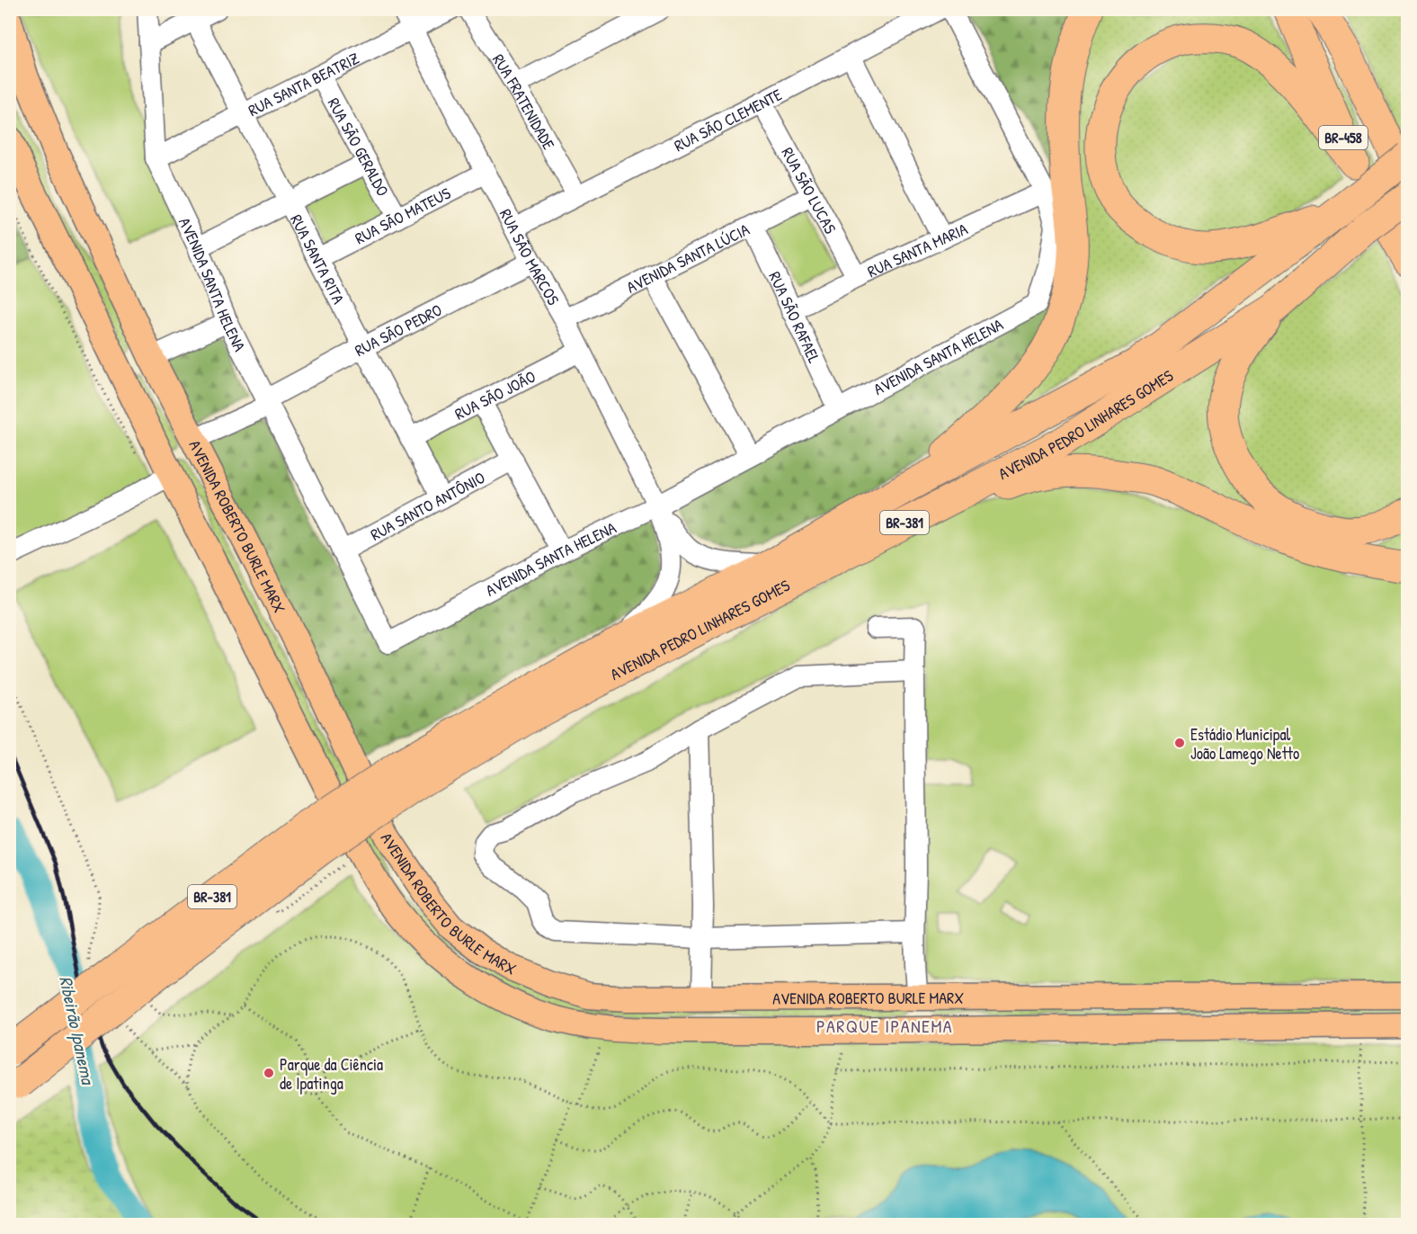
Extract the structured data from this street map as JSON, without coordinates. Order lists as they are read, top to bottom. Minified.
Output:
{"streets":{"highway":["BR-458","AVENIDA PEDRO LINHARES GOMES","BR-381"],"main road":["AVENIDA ROBERTO BURLE MARX"],"street":["RUA SANTA BEATRIZ","RUA FRATENIDADE","RUA SÃO CLEMENTE","RUA SÃO GERALDO","RUA SÃO LUCAS","RUA SÃO MATEUS","RUA SANTA MARIA","RUA SÃO MARCOS","AVENIDA SANTA LÚCIA","RUA SANTA RITA","AVENIDA SANTA HELENA","RUA SÃO RAFAEL","RUA SÃO PEDRO","RUA SÃO JOÃO","RUA SANTO ANTÔNIO"]},"crossings":[["RUA SANTA BEATRIZ","RUA SÃO GERALDO"],["RUA SANTA BEATRIZ","RUA SÃO MARCOS"],["RUA SANTA BEATRIZ","RUA SANTA RITA"],["RUA SANTA BEATRIZ","AVENIDA SANTA HELENA"],["RUA FRATENIDADE","RUA SÃO CLEMENTE"],["RUA SÃO CLEMENTE","RUA SÃO LUCAS"],["RUA SÃO CLEMENTE","RUA SÃO MARCOS"],["RUA SÃO GERALDO","RUA SÃO MATEUS"],["RUA SÃO LUCAS","RUA SANTA MARIA"],["RUA SÃO LUCAS","AVENIDA SANTA LÚCIA"],["RUA SÃO MATEUS","RUA SÃO MARCOS"],["RUA SÃO MATEUS","RUA SANTA RITA"],["RUA SANTA MARIA","AVENIDA SANTA HELENA"],["RUA SANTA MARIA","RUA SÃO RAFAEL"],["RUA SÃO MARCOS","AVENIDA SANTA LÚCIA"],["RUA SÃO MARCOS","AVENIDA SANTA HELENA"],["RUA SÃO MARCOS","RUA SÃO PEDRO"],["RUA SÃO MARCOS","RUA SÃO JOÃO"],["AVENIDA SANTA LÚCIA","RUA SÃO RAFAEL"],["RUA SANTA RITA","RUA SÃO PEDRO"],["RUA SANTA RITA","RUA SÃO JOÃO"],["RUA SANTA RITA","RUA SANTO ANTÔNIO"],["AVENIDA SANTA HELENA","RUA SÃO RAFAEL"],["AVENIDA SANTA HELENA","RUA SÃO PEDRO"],["AVENIDA SANTA HELENA","RUA SANTO ANTÔNIO"],["RUA SÃO PEDRO","AVENIDA ROBERTO BURLE MARX"]],"districts":["PARQUE IPANEMA"],"water":["Ribeirão Ipanema"],"places":["Estádio Municipal João Lamego Netto","Parque da Ciência de Ipatinga"]}
